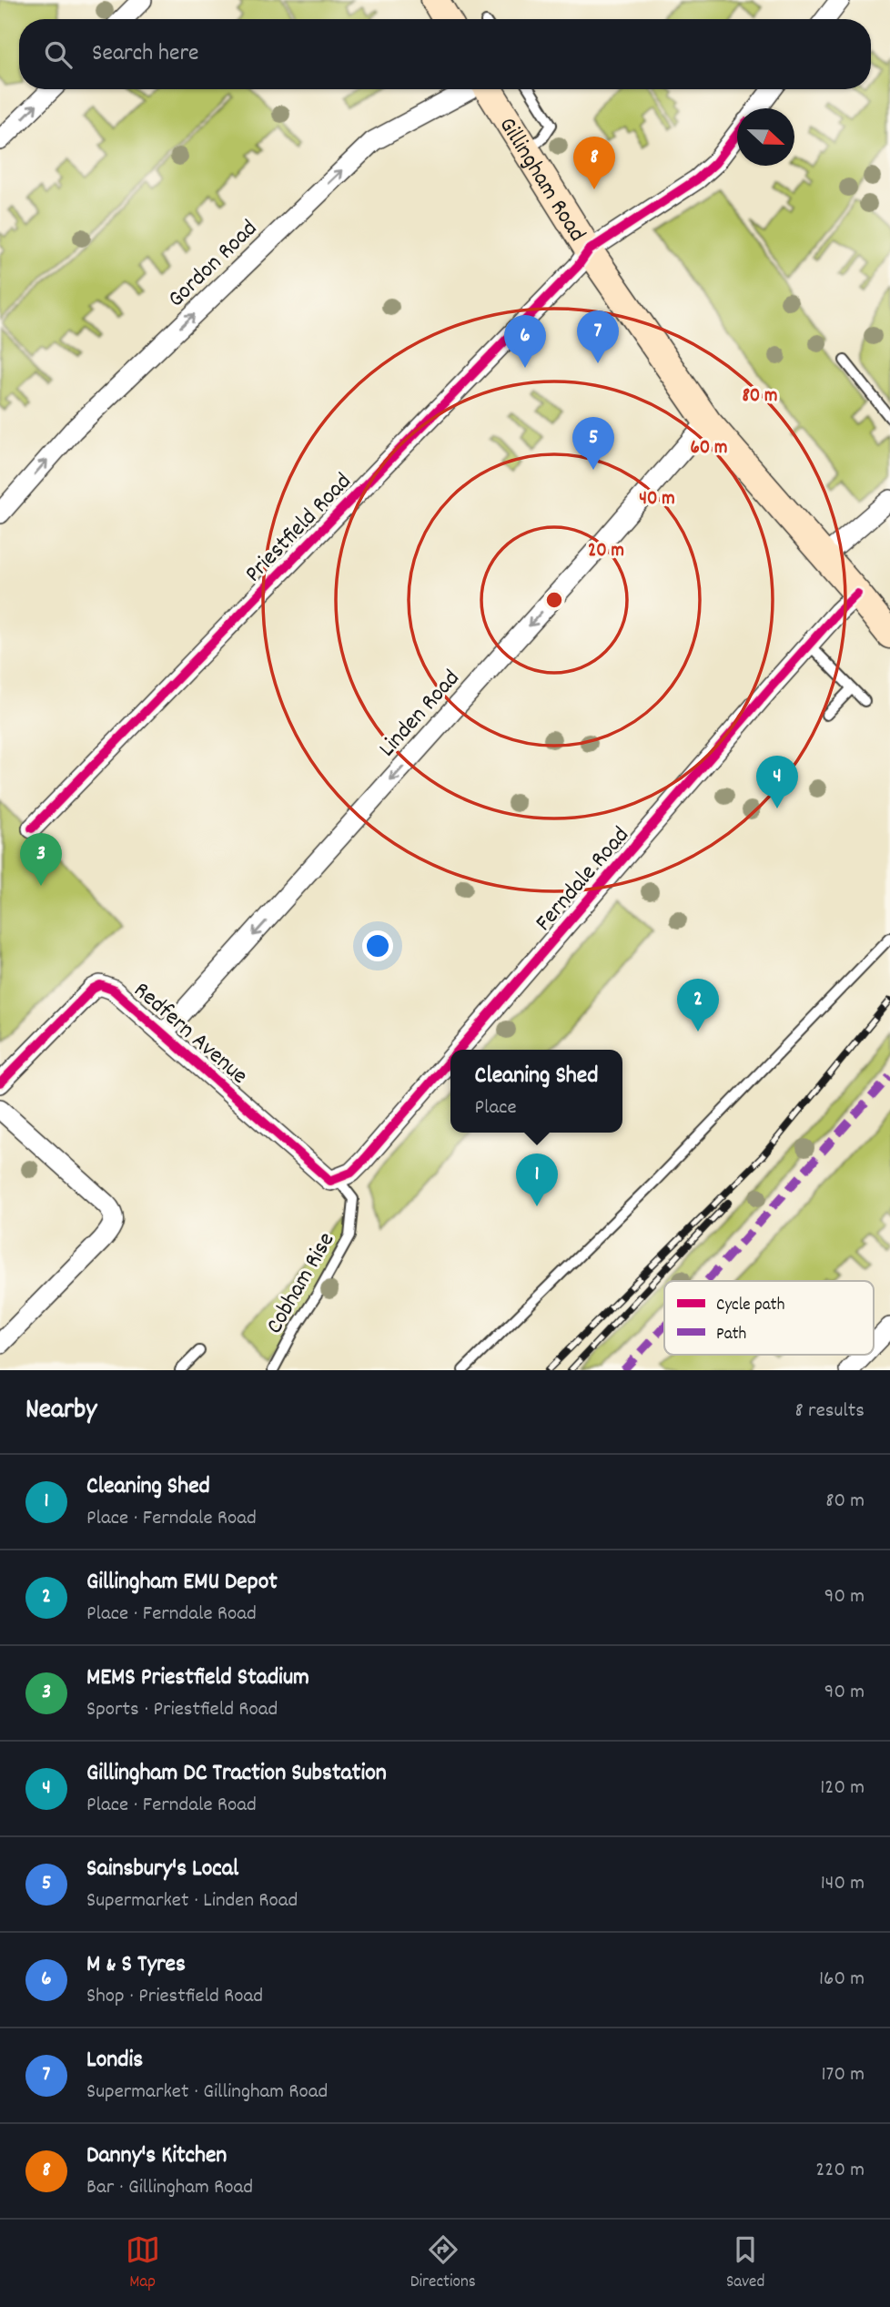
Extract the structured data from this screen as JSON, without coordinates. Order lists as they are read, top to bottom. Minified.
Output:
{"streets":{"street":["Gillingham Road","Gordon Road","Priestfield Road","Linden Road","Ferndale Road","Redfern Avenue"],"lane":["Cobham Rise"]},"crossings":[["Gillingham Road","Priestfield Road"],["Gillingham Road","Linden Road"],["Gillingham Road","Ferndale Road"],["Linden Road","Redfern Avenue"],["Ferndale Road","Redfern Avenue"],["Ferndale Road","Cobham Rise"],["Redfern Avenue","Cobham Rise"]],"one_way":["Gordon Road","Linden Road"],"legend":["Cycle path","Path"],"north":"right","page":{"search":"Search here","pins":["8","7","6","5","4","3","2","1"],"popup":["Cleaning Shed","Place"],"heading":["Nearby","8 results"],"list":[{"mark":"1","name":"Cleaning Shed","note":"Place · Ferndale Road","value":"80 m"},{"mark":"2","name":"Gillingham EMU Depot","note":"Place · Ferndale Road","value":"90 m"},{"mark":"3","name":"MEMS Priestfield Stadium","note":"Sports · Priestfield Road","value":"90 m"},{"mark":"4","name":"Gillingham DC Traction Substation","note":"Place · Ferndale Road","value":"120 m"},{"mark":"5","name":"Sainsbury's Local","note":"Supermarket · Linden Road","value":"140 m"},{"mark":"6","name":"M & S Tyres","note":"Shop · Priestfield Road","value":"160 m"},{"mark":"7","name":"Londis","note":"Supermarket · Gillingham Road","value":"170 m"},{"mark":"8","name":"Danny's Kitchen","note":"Bar · Gillingham Road","value":"220 m"}],"nav":["Map","Directions","Saved"]},"rings":["80 m","60 m","40 m","20 m"]}
